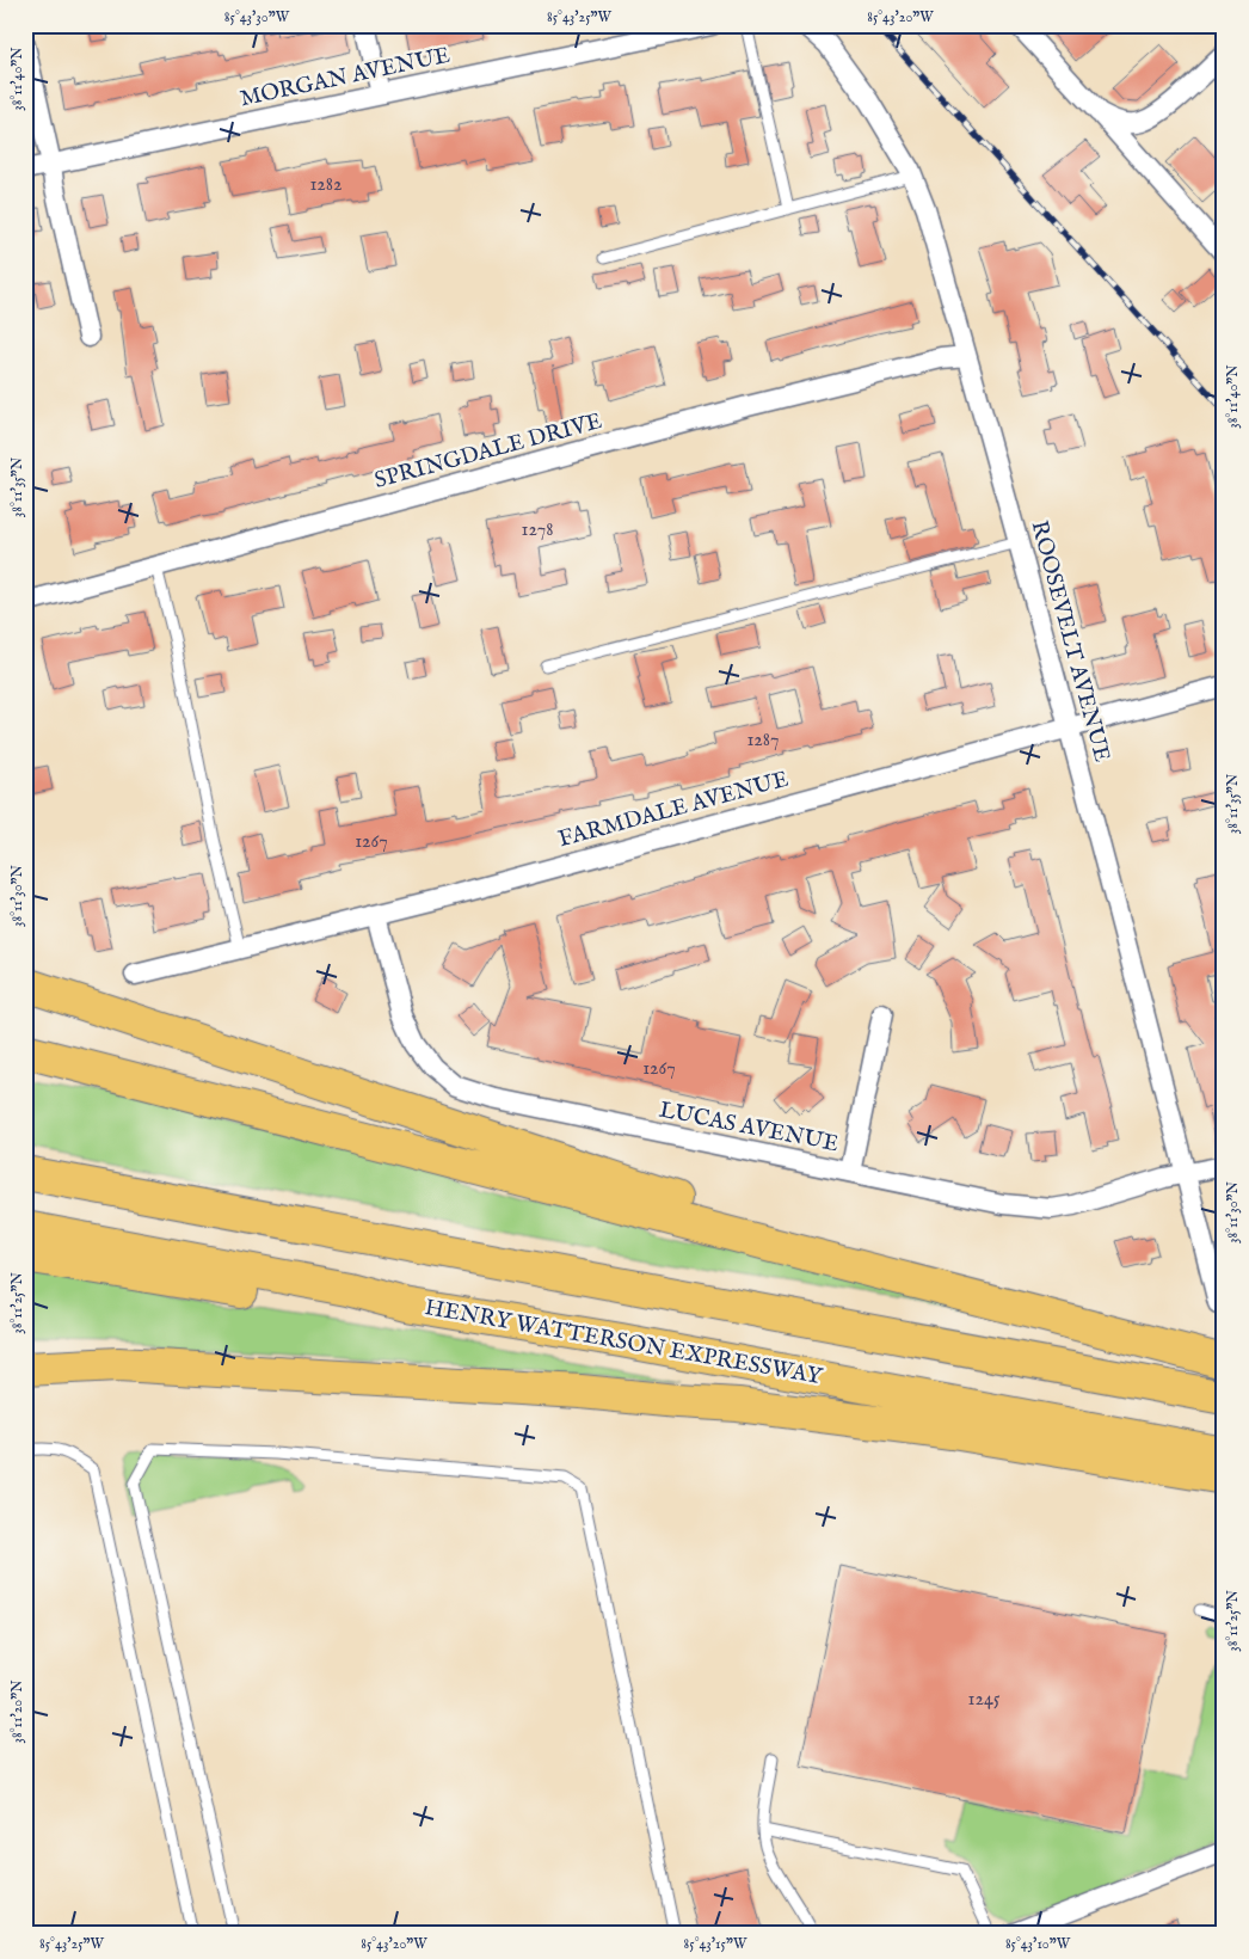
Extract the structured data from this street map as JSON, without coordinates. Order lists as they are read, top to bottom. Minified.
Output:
{"streets":{"highway":["HENRY WATTERSON EXPRESSWAY"],"street":["MORGAN AVENUE","SPRINGDALE DRIVE","ROOSEVELT AVENUE","FARMDALE AVENUE","LUCAS AVENUE"]},"crossings":[["SPRINGDALE DRIVE","ROOSEVELT AVENUE"],["ROOSEVELT AVENUE","FARMDALE AVENUE"],["ROOSEVELT AVENUE","LUCAS AVENUE"],["FARMDALE AVENUE","LUCAS AVENUE"]],"house_numbers":["1282","1278","1287","1267","1267","1245"],"coordinates":["85°43'30\"W","85°43'25\"W","85°43'20\"W","38°11'40\"N","38°11'35\"N","38°11'30\"N","38°11'25\"N","38°11'20\"N","85°43'15\"W","85°43'10\"W"]}
